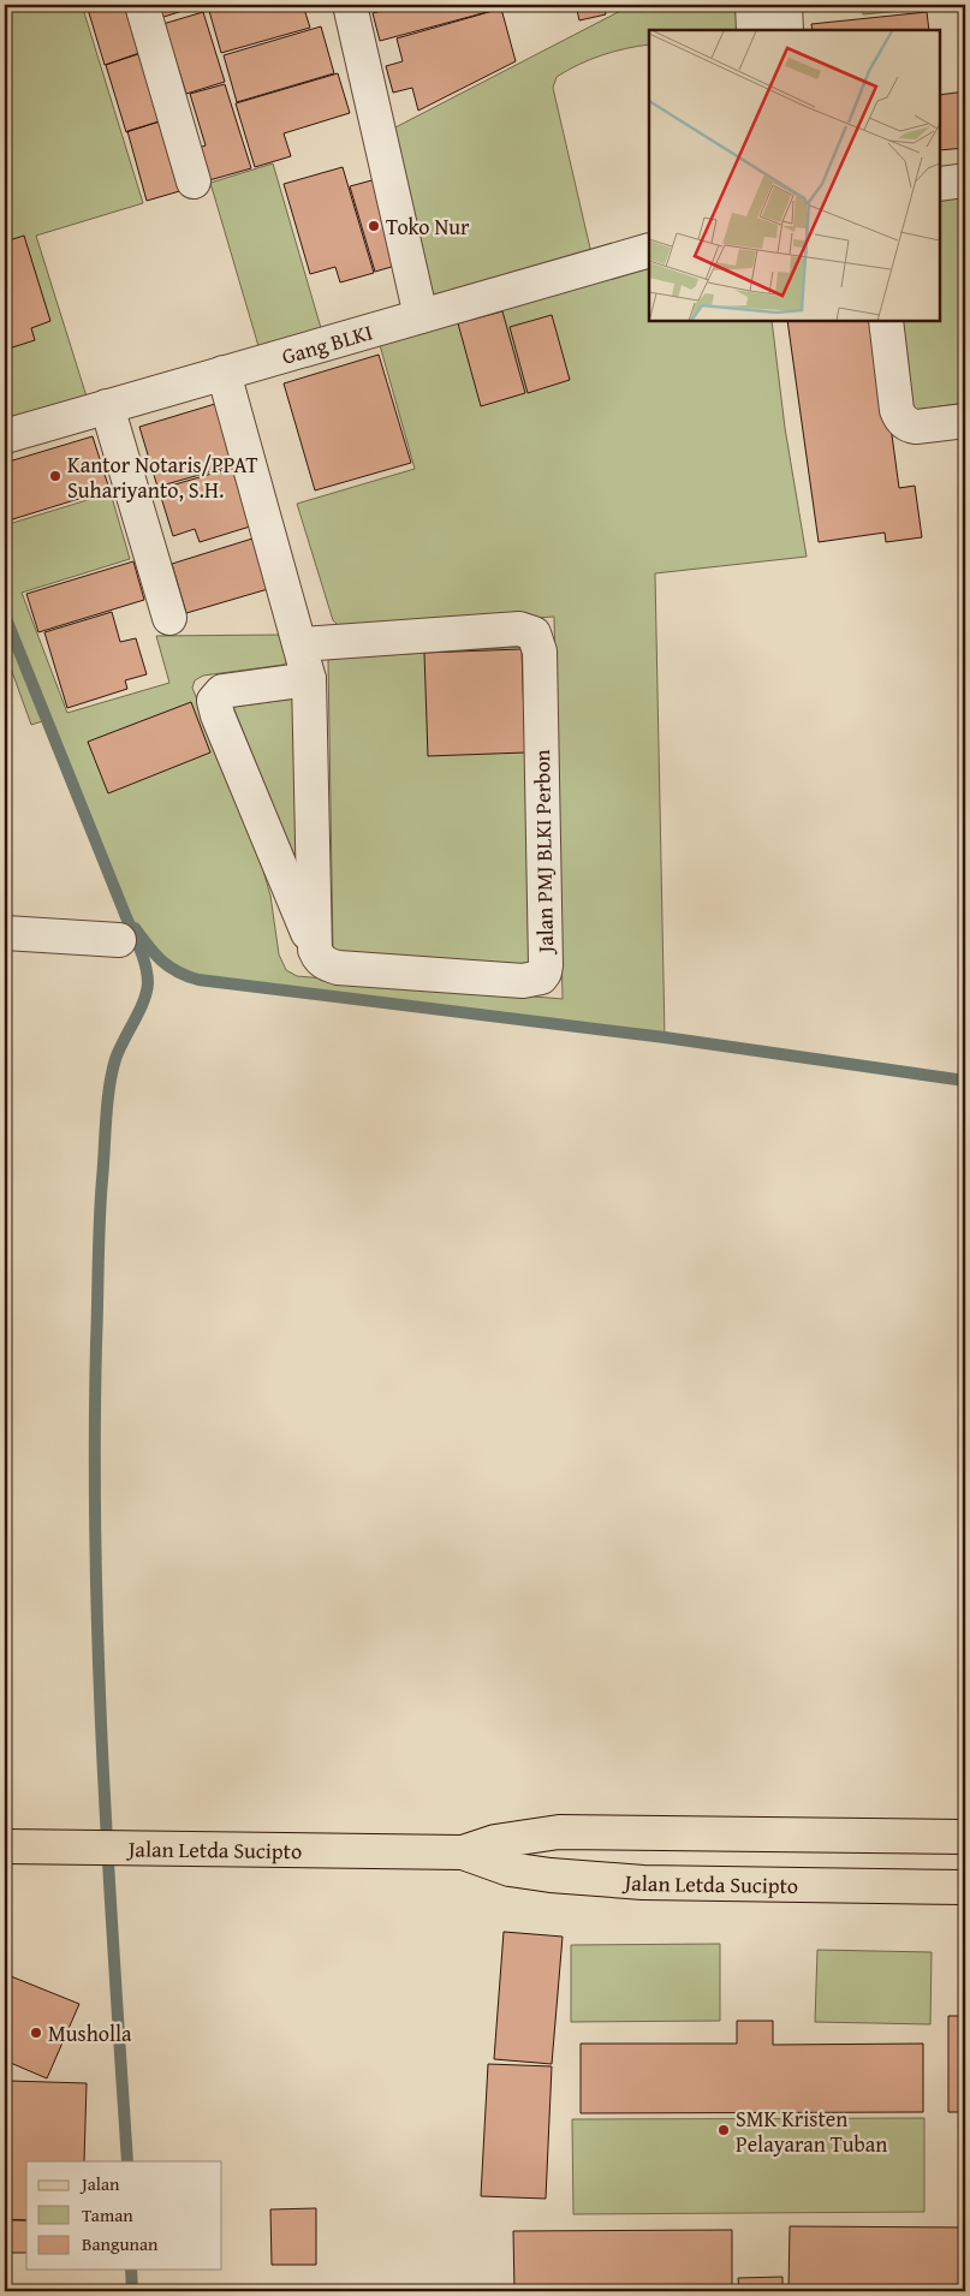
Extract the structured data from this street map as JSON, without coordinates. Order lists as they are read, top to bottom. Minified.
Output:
{"streets":{"main road":["Jalan Letda Sucipto"],"street":["Gang BLKI","Jalan PMJ BLKI Perbon"]},"places":["Toko Nur","Kantor Notaris/PPAT Suhariyanto, S.H.","Musholla","SMK Kristen Pelayaran Tuban"],"legend":["Jalan","Taman","Bangunan"]}
